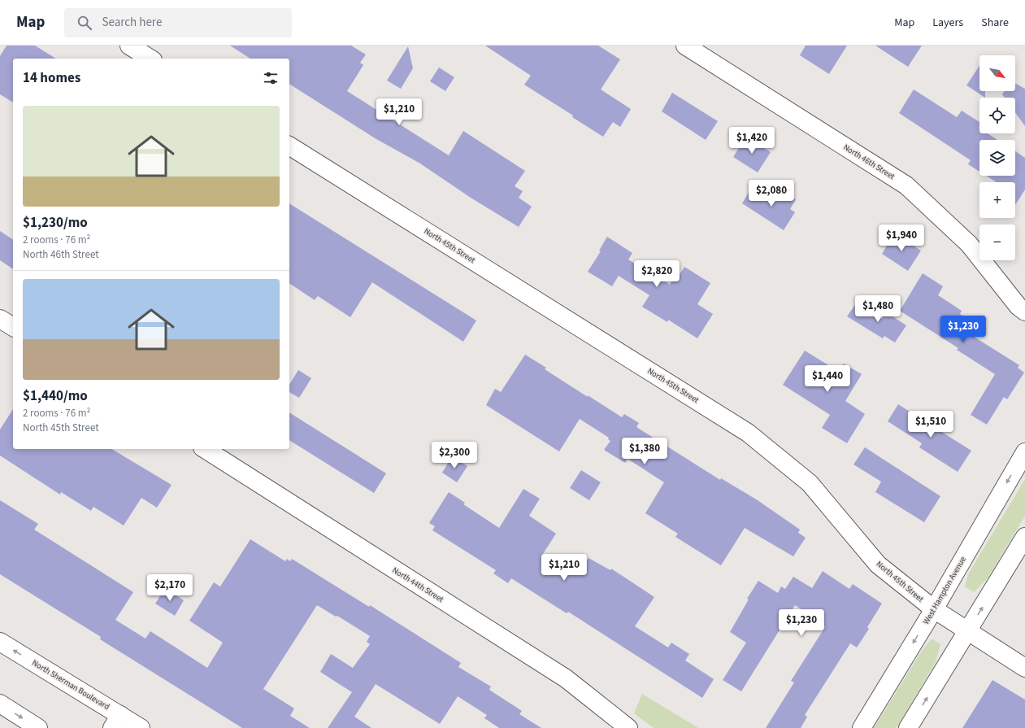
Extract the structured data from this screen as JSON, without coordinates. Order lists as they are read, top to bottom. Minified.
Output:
{"streets":{"street":["North 46th Street","North 45th Street","North 44th Street","West Hampton Avenue","North Sherman Boulevard"]},"crossings":[["North 45th Street","West Hampton Avenue"]],"north":"bottom right","page":{"header":"Map","search":"Search here","nav":["Map","Layers","Share"],"map_buttons":["+","−"],"heading":"14 homes","list":[{"name":"$1,230/mo","note":"2 rooms · 76 m² · North 46th Street"},{"name":"$1,440/mo","note":"2 rooms · 76 m² · North 45th Street"}],"price":["$1,210","$1,420","$2,080","$1,940","$2,820","$1,480","$1,230","$1,440","$1,510","$1,380","$2,300","$1,210","$2,170","$1,230"]}}
